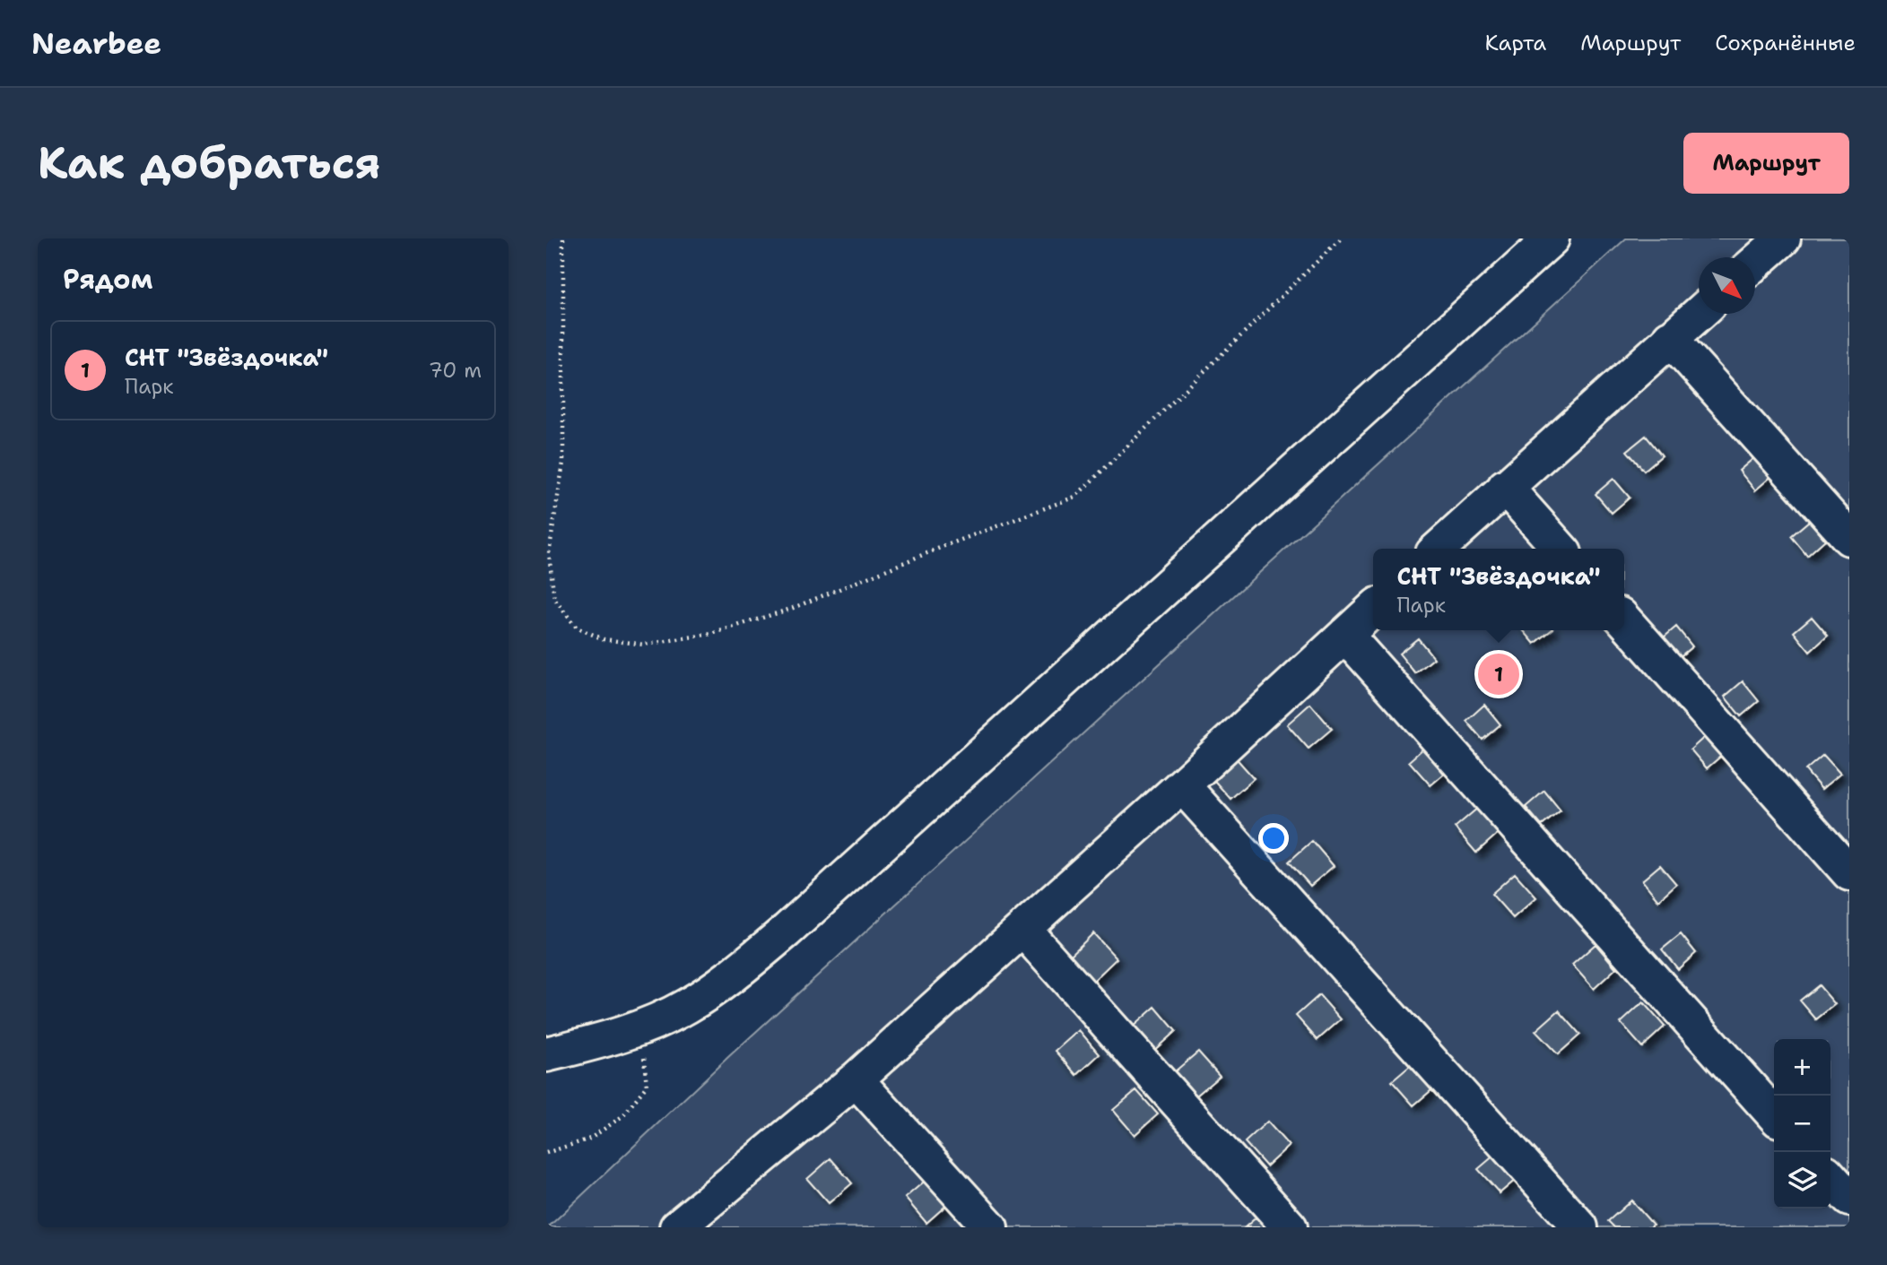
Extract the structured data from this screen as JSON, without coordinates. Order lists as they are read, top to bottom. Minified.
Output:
{"north":"bottom right","page":{"header":"Nearbee","nav":["Карта","Маршрут","Сохранённые"],"buttons":"Маршрут","title":"Как добраться","heading":"Рядом","list":[{"mark":"1","name":"СНТ \"Звёздочка\"","note":"Парк","value":"70 m"}],"popup":["СНТ \"Звёздочка\"","Парк"],"pins":"1","map_buttons":["+","−"]}}
